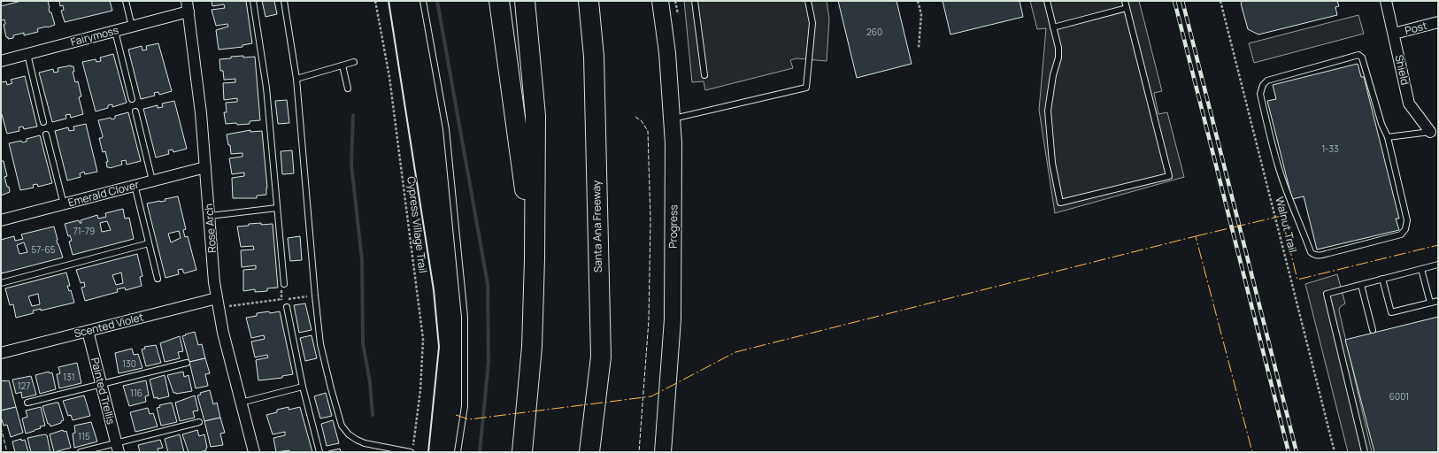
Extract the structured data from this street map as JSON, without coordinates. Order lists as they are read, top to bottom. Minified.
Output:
{"streets":{"highway":["Santa Ana Freeway"],"street":["Post","Fairymoss","Shield","Emerald Clover","Progress","Rose Arch","Scented Violet","Painted Trellis"],"path":["Cypress Village Trail","Walnut Trail"]},"crossings":[["Post","Shield"],["Fairymoss","Rose Arch"],["Emerald Clover","Rose Arch"],["Rose Arch","Scented Violet"],["Scented Violet","Painted Trellis"]],"house_numbers":["260","1-33","71-79","57-65","130","131","127","116","6001","115"]}
